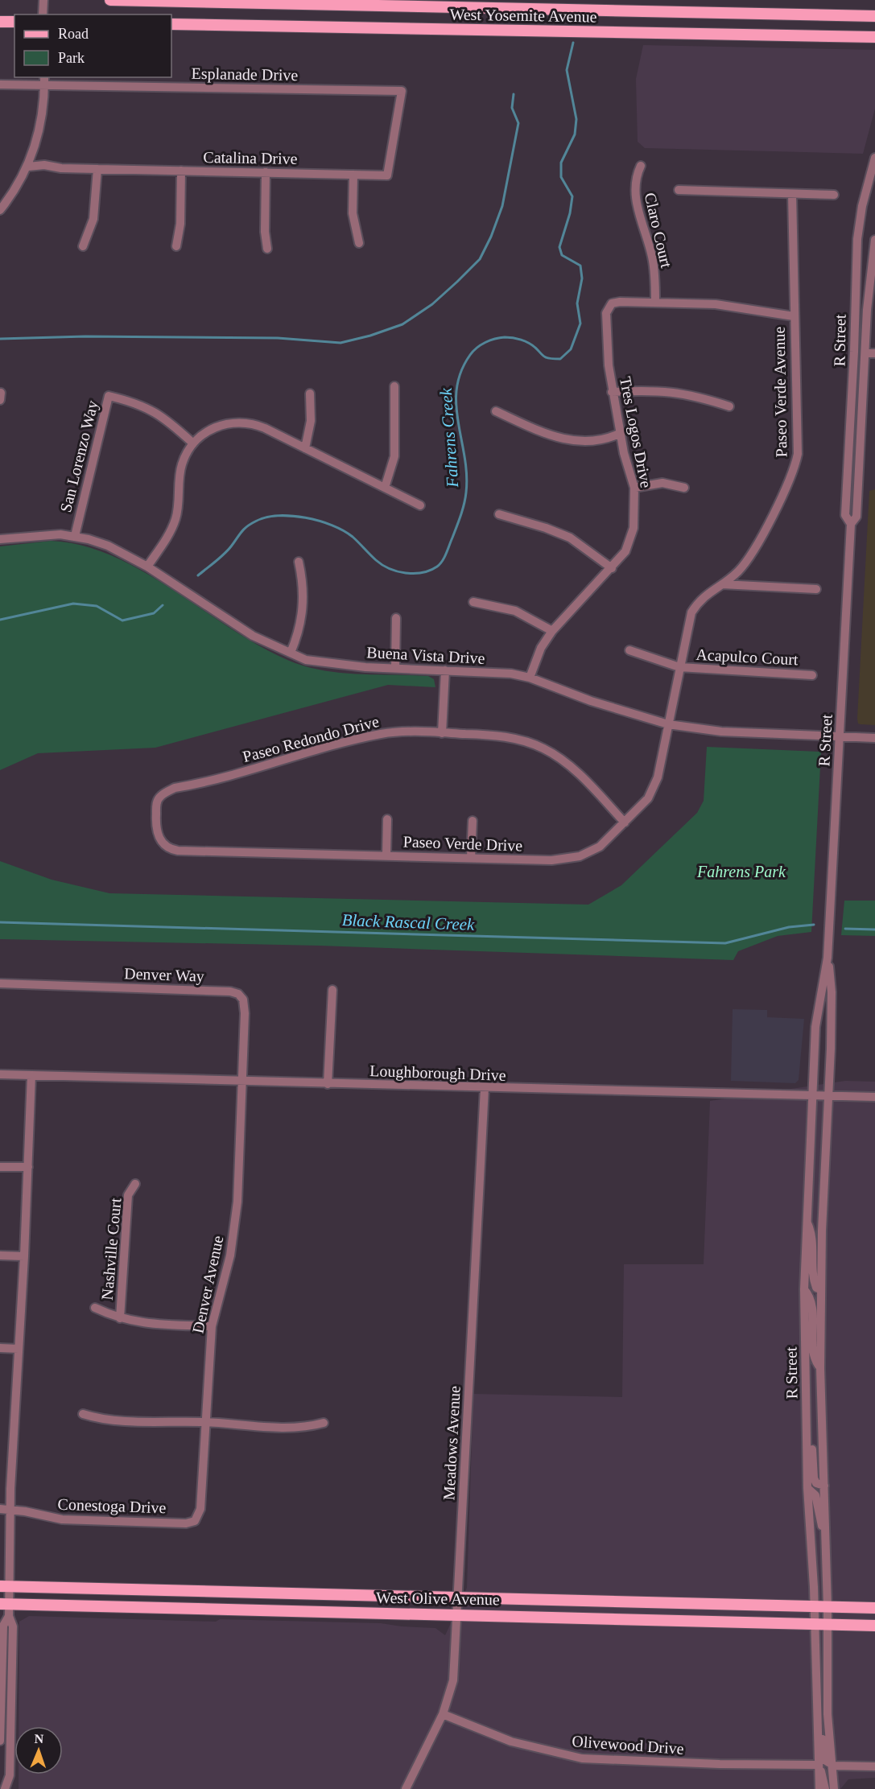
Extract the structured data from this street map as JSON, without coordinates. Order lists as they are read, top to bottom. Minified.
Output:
{"streets":{"main road":["West Yosemite Avenue","West Olive Avenue"],"street":["Esplanade Drive","Catalina Drive","Claro Court","R Street","Paseo Verde Avenue","Tres Logos Drive","San Lorenzo Way","Buena Vista Drive","Acapulco Court","Paseo Redondo Drive","Paseo Verde Drive","Denver Way","Loughborough Drive","Nashville Court","Denver Avenue","Meadows Avenue","Conestoga Drive","Olivewood Drive"]},"crossings":[["Esplanade Drive","Catalina Drive"],["Claro Court","Tres Logos Drive"],["R Street","Buena Vista Drive"],["R Street","Loughborough Drive"],["R Street","West Olive Avenue"],["R Street","Olivewood Drive"],["Paseo Verde Avenue","Buena Vista Drive"],["Paseo Verde Avenue","Acapulco Court"],["Paseo Verde Avenue","Paseo Verde Drive"],["Tres Logos Drive","Buena Vista Drive"],["San Lorenzo Way","Buena Vista Drive"],["Buena Vista Drive","Paseo Verde Drive"],["Paseo Redondo Drive","Paseo Verde Drive"],["Denver Way","Loughborough Drive"],["Denver Way","Denver Avenue"],["Loughborough Drive","Denver Avenue"],["Loughborough Drive","Meadows Avenue"],["Denver Avenue","Conestoga Drive"],["Meadows Avenue","West Olive Avenue"],["Meadows Avenue","Olivewood Drive"]],"water":["Fahrens Creek","Black Rascal Creek"],"parks":["Fahrens Park"],"legend":["Road","Park"],"north":"top"}
